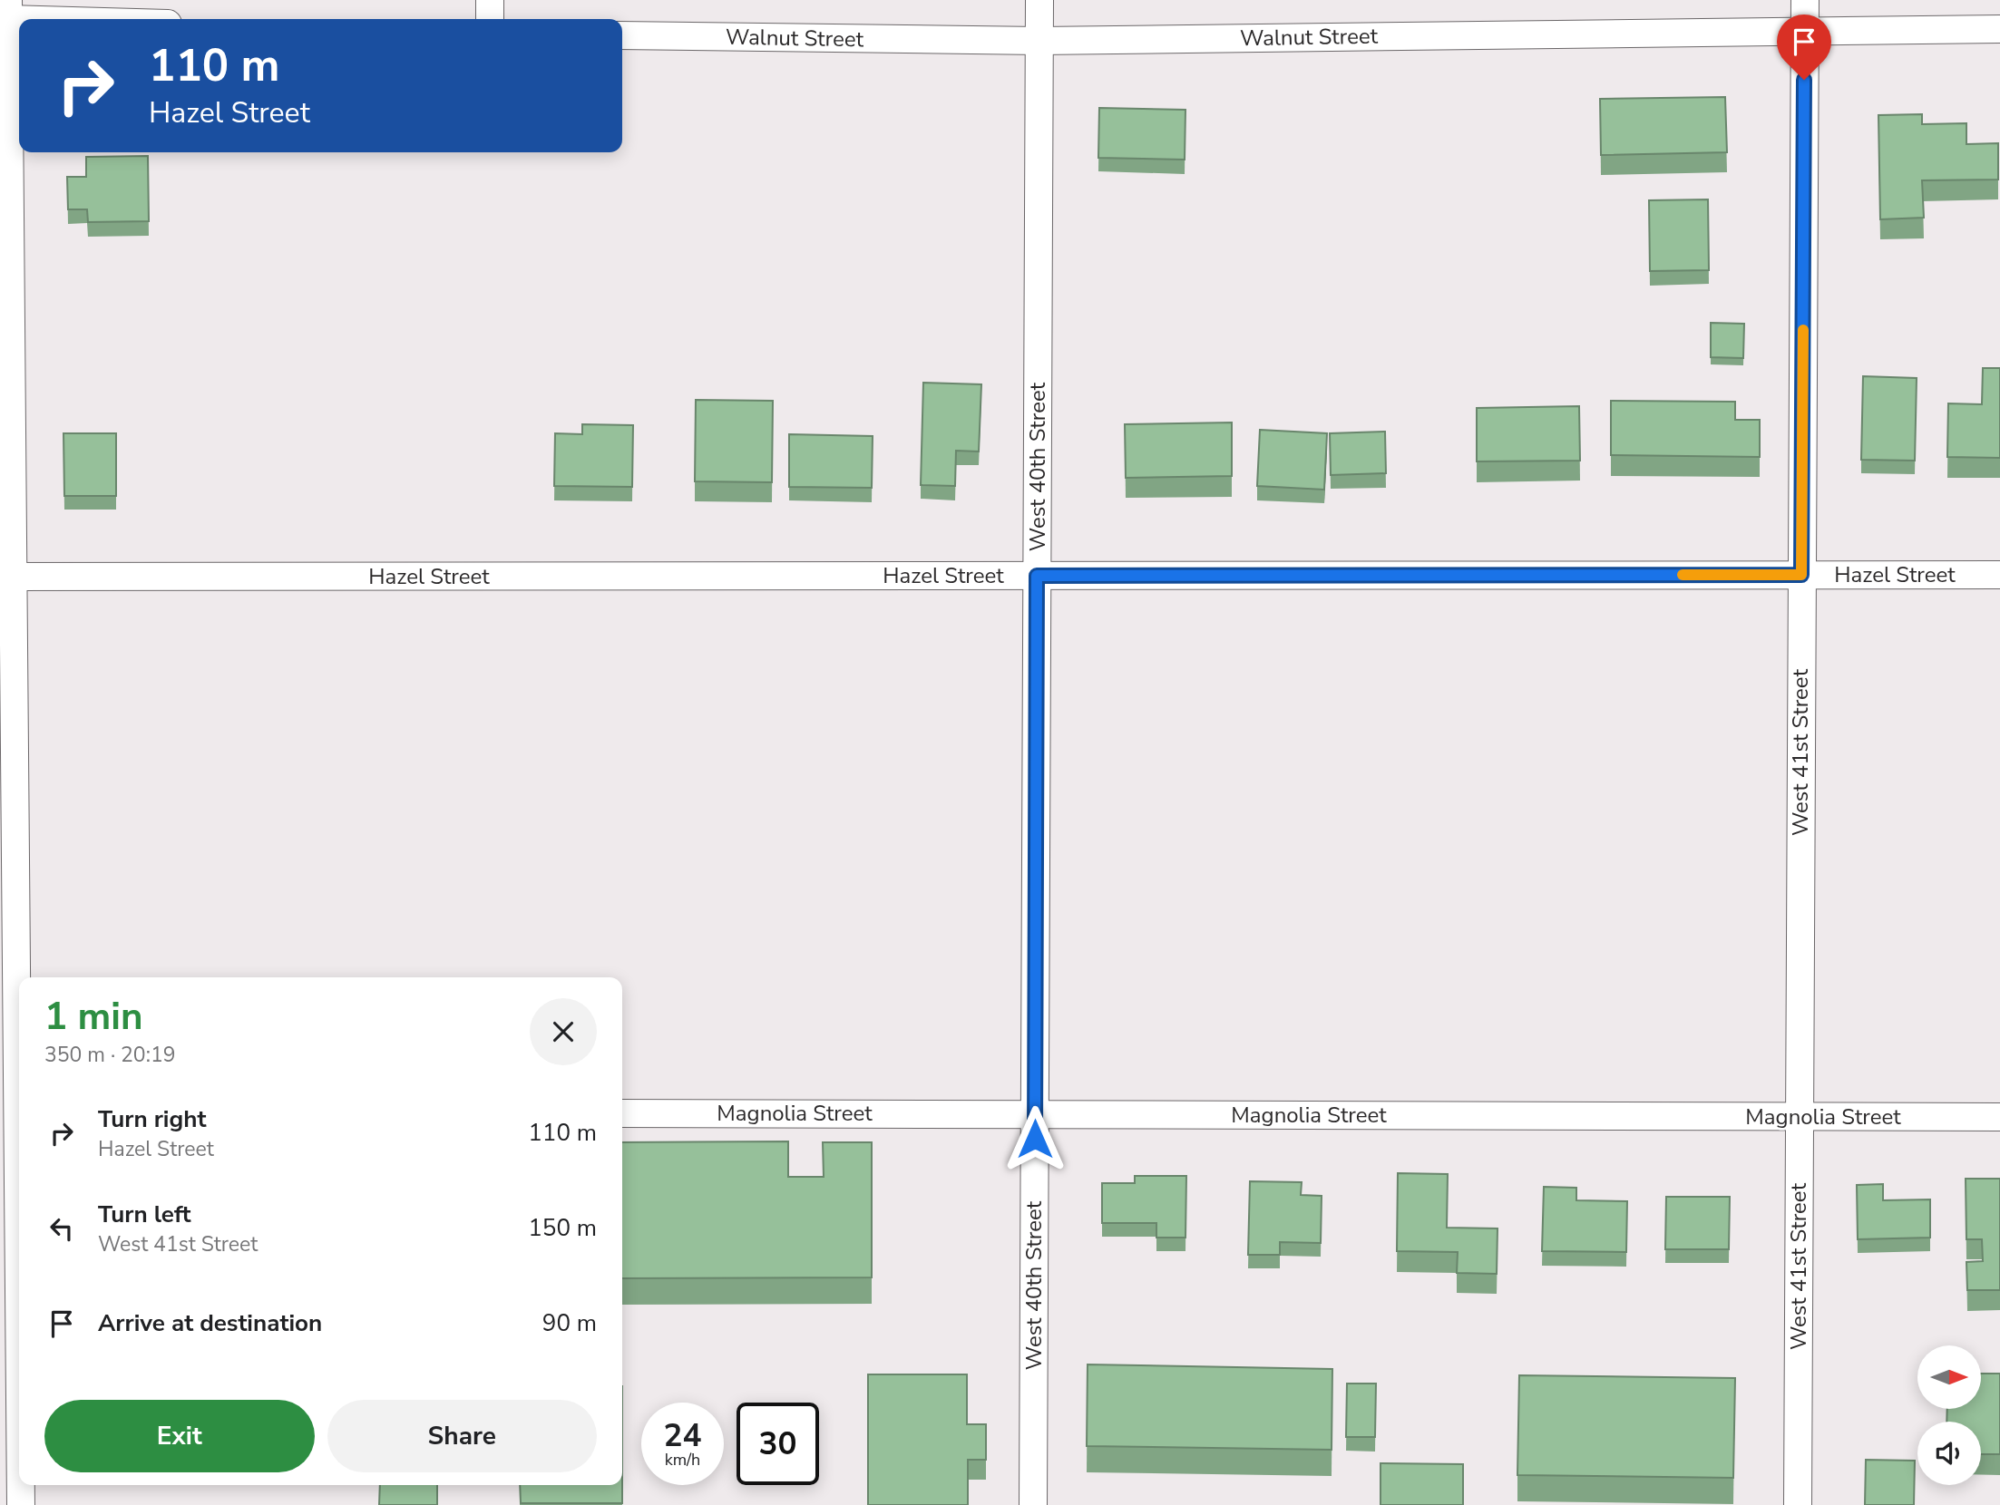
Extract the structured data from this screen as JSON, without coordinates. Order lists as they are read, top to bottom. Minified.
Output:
{"streets":{"street":["Walnut Street","West 40th Street","Hazel Street","West 41st Street","Magnolia Street"]},"crossings":[["Walnut Street","West 40th Street"],["Walnut Street","West 41st Street"],["West 40th Street","Hazel Street"],["West 40th Street","Magnolia Street"],["Hazel Street","West 41st Street"],["West 41st Street","Magnolia Street"]],"north":"right","page":{"turn":["110 m","Hazel Street"],"heading":["1 min","350 m · 20:19"],"list":[{"name":"Turn right","note":"Hazel Street","value":"110 m"},{"name":"Turn left","note":"West 41st Street","value":"150 m"},{"name":"Arrive at destination","value":"90 m"}],"buttons":["Exit","Share"],"speed":"24 km/h","limit":"30"}}
